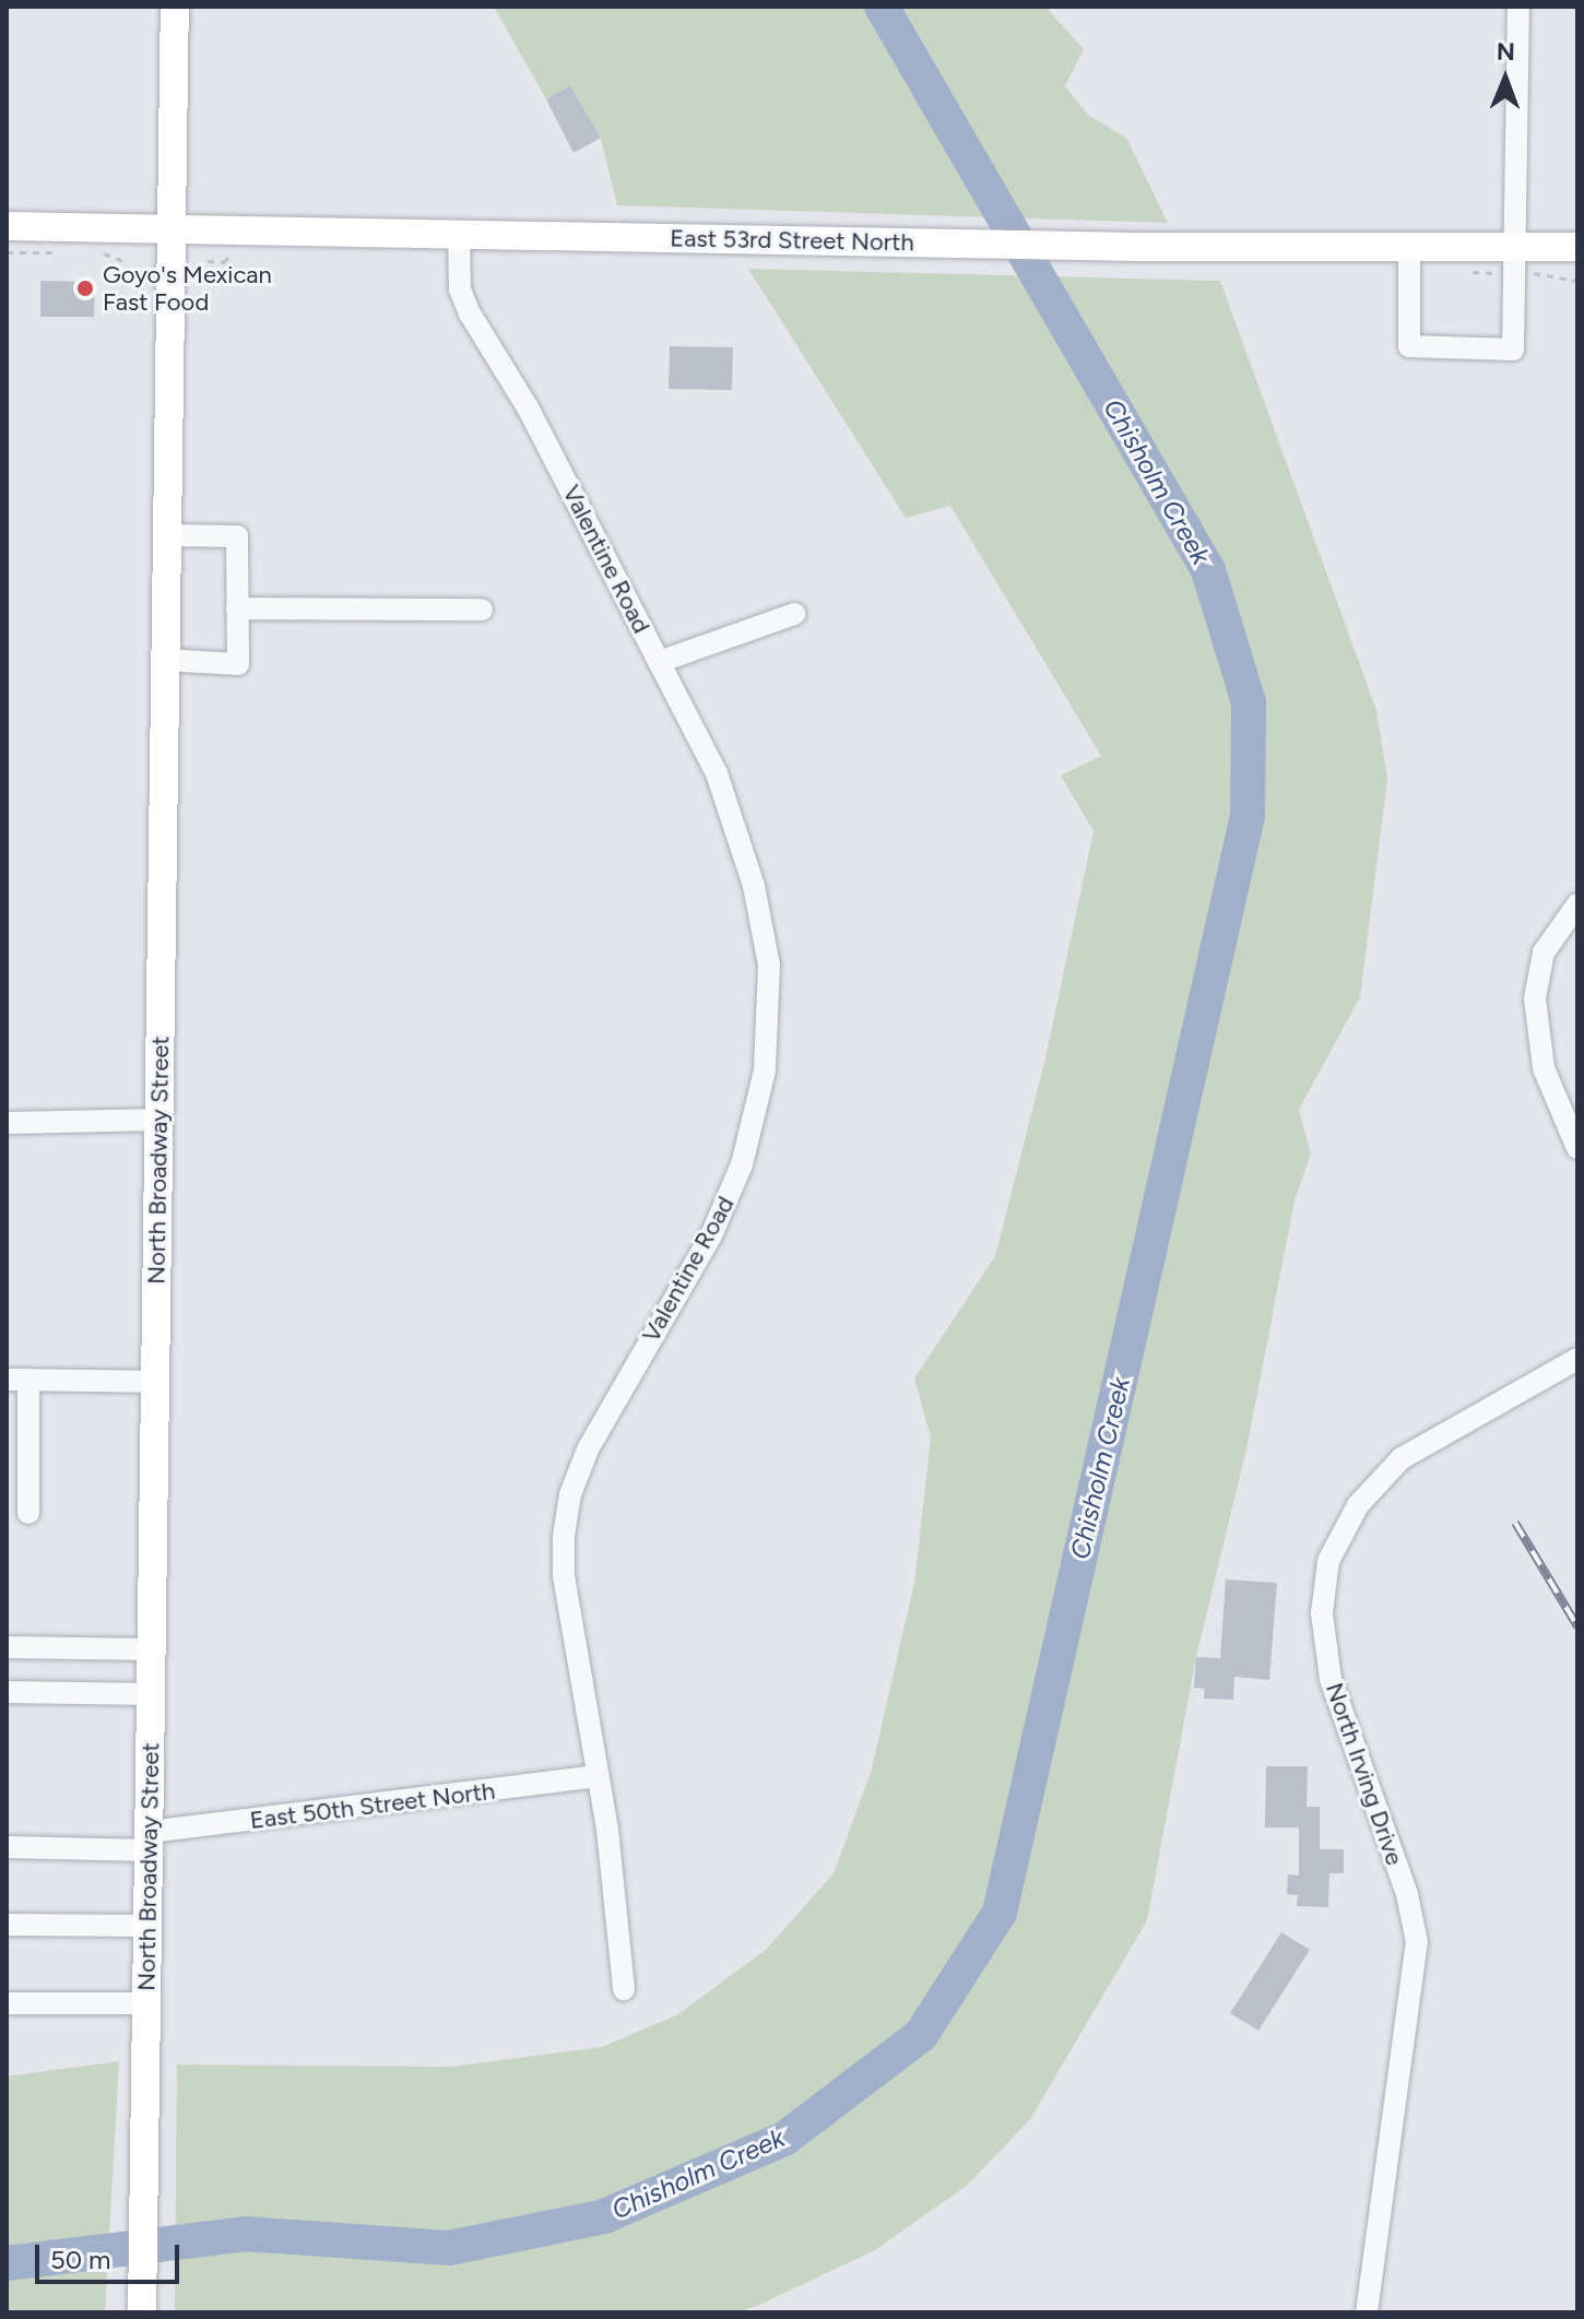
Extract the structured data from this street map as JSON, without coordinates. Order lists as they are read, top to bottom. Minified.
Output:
{"streets":{"main road":["East 53rd Street North","North Broadway Street"],"street":["Valentine Road","North Irving Drive","East 50th Street North"]},"crossings":[["East 53rd Street North","Valentine Road"],["East 53rd Street North","North Broadway Street"],["Valentine Road","East 50th Street North"],["North Broadway Street","East 50th Street North"]],"water":["Chisholm Creek"],"places":["Goyo's Mexican Fast Food"],"scale_bar":"50 m","north":"top"}
